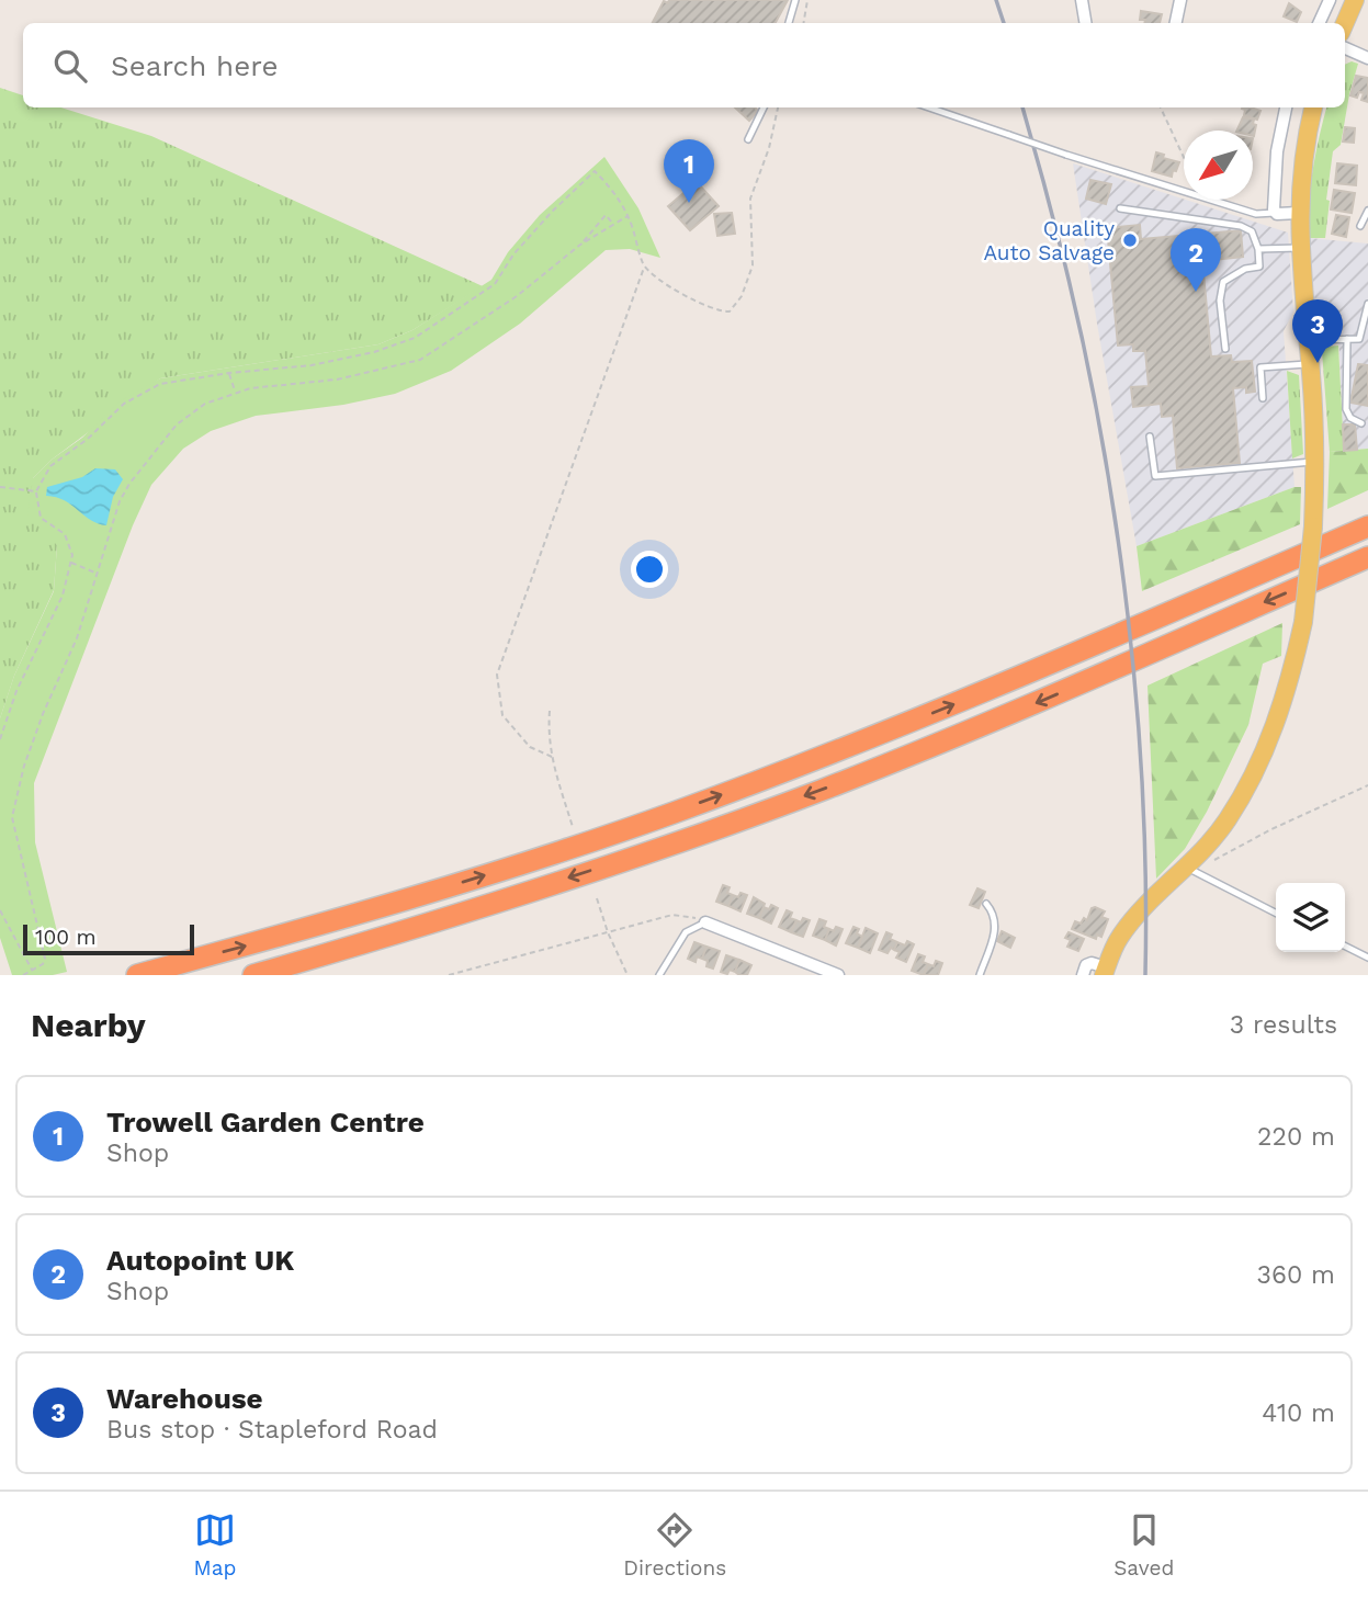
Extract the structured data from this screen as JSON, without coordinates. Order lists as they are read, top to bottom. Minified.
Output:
{"places":["Quality Auto Salvage"],"scale_bar":"100 m","north":"bottom left","page":{"search":"Search here","pins":["1","2","3"],"scale":"100 m","heading":["Nearby","3 results"],"list":[{"mark":"1","name":"Trowell Garden Centre","note":"Shop","value":"220 m"},{"mark":"2","name":"Autopoint UK","note":"Shop","value":"360 m"},{"mark":"3","name":"Warehouse","note":"Bus stop · Stapleford Road","value":"410 m"}],"nav":["Map","Directions","Saved"]}}
